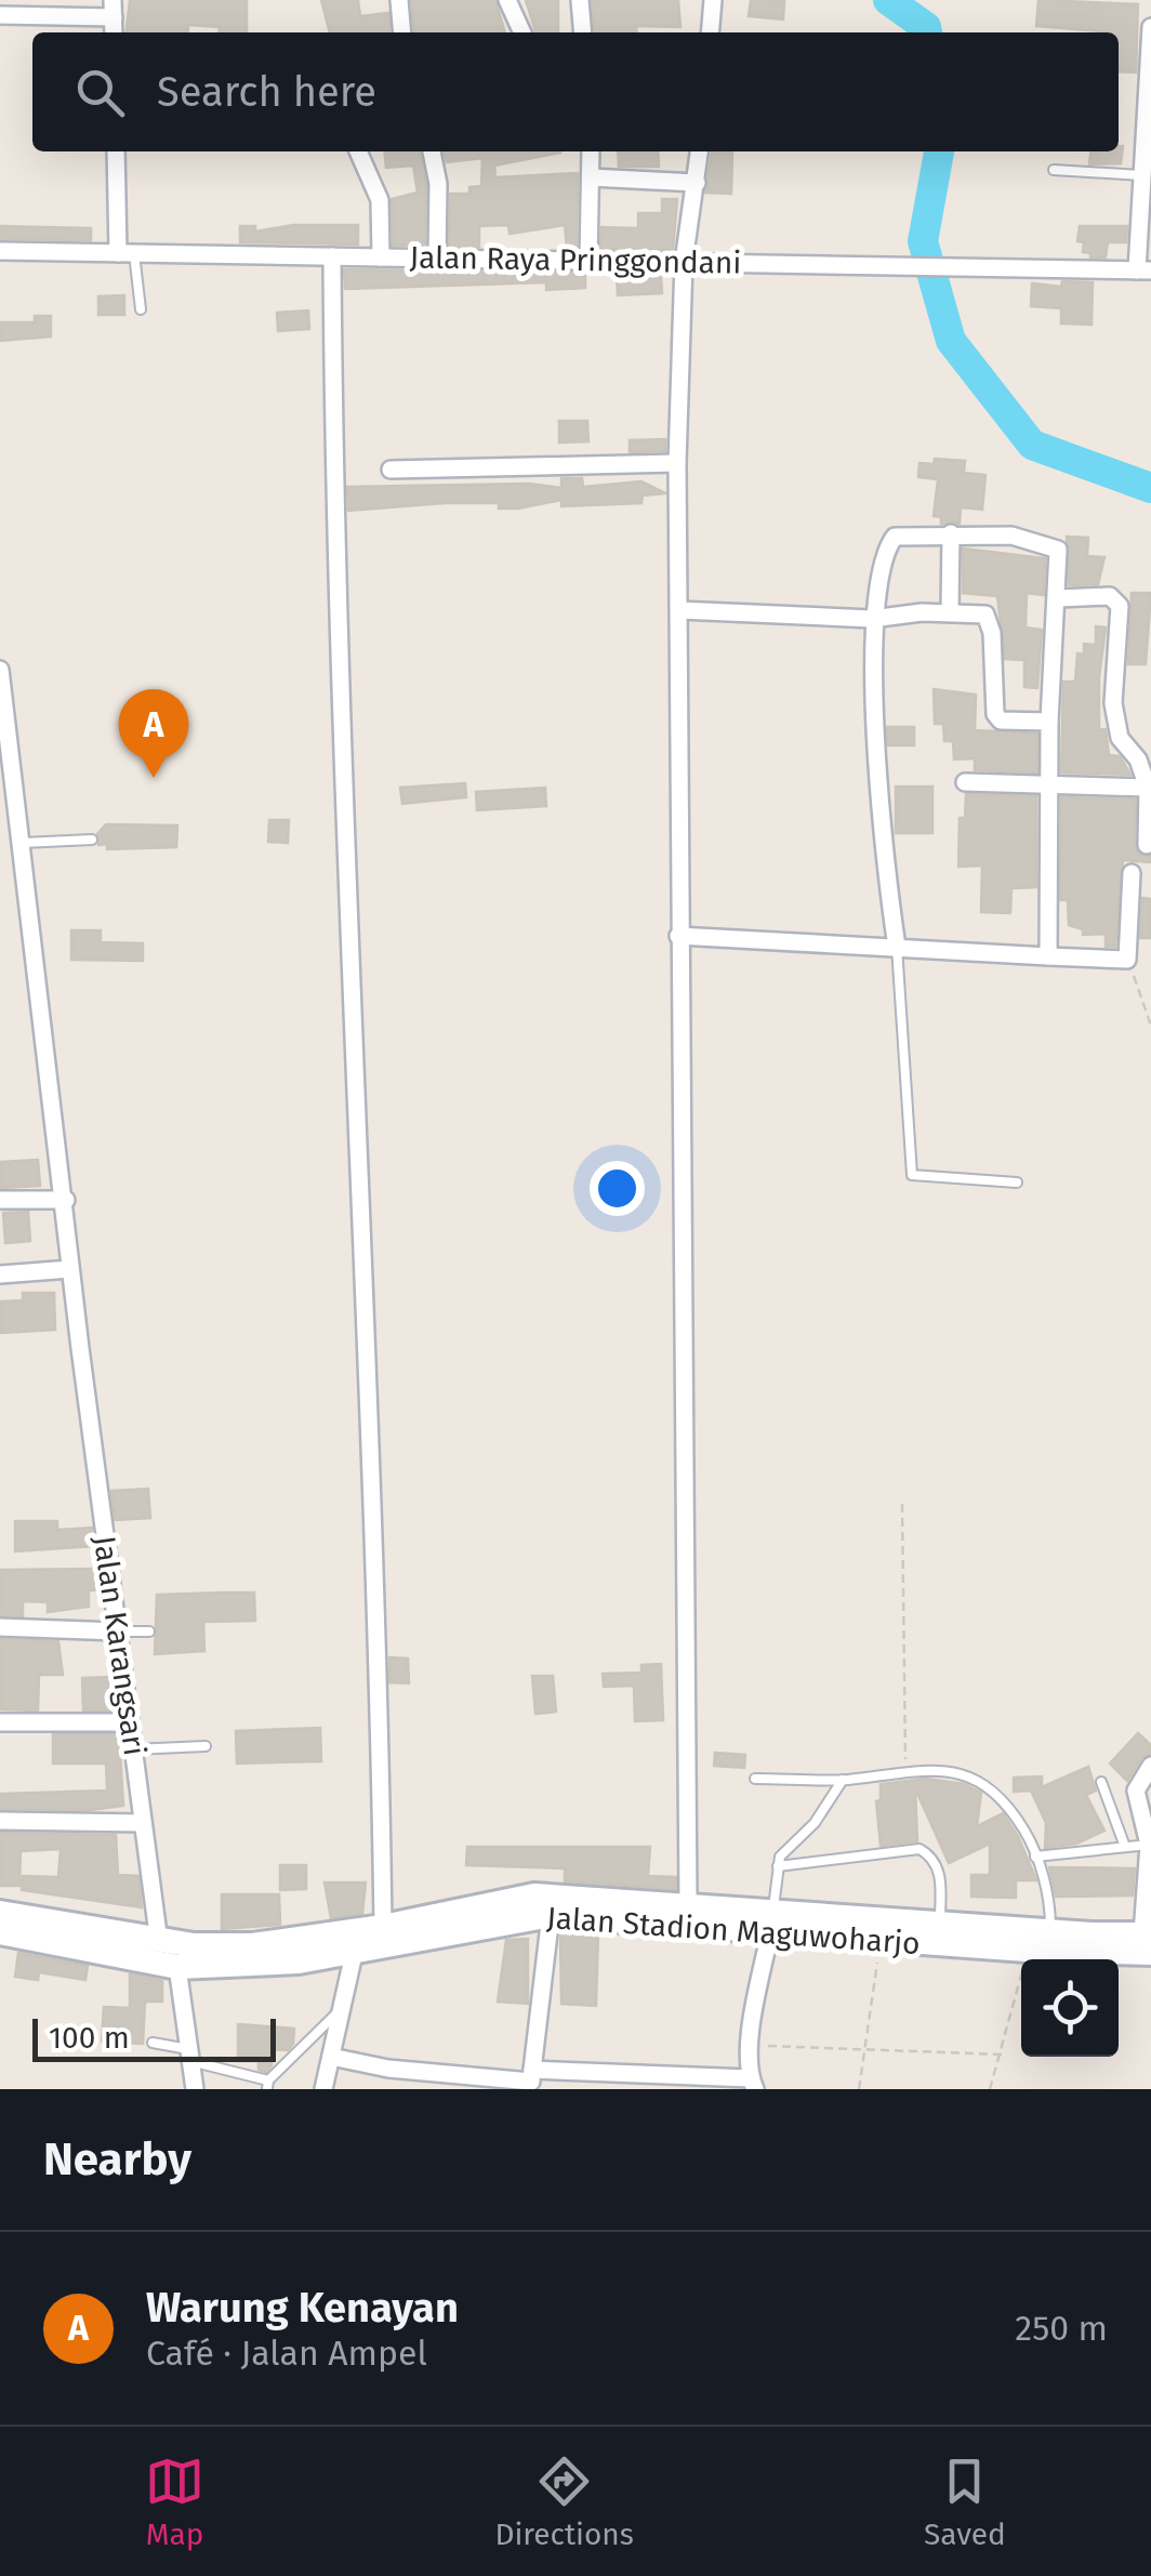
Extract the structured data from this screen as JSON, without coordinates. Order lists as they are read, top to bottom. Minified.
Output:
{"streets":{"main road":["Jalan Stadion Maguwoharjo"],"street":["Jalan Raya Pringgondani","Jalan Karangsari"]},"crossings":[["Jalan Karangsari","Jalan Stadion Maguwoharjo"]],"scale_bar":"100 m","page":{"search":"Search here","pins":"A","scale":"100 m","heading":"Nearby","list":[{"mark":"A","name":"Warung Kenayan","note":"Café · Jalan Ampel","value":"250 m"}],"nav":["Map","Directions","Saved"]}}
